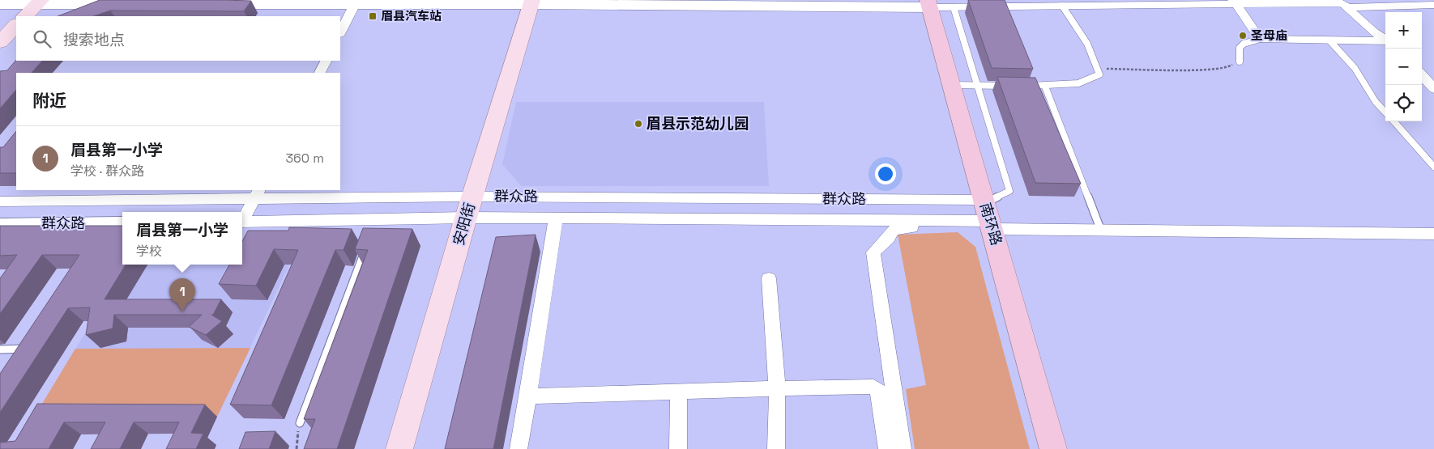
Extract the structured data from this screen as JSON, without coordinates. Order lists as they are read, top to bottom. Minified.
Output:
{"streets":{"highway":["南环路"],"main road":["安阳街"],"street":["群众路"]},"crossings":[["群众路","安阳街"],["群众路","南环路"]],"places":{"transit":["眉县汽车站"],"other":["圣母庙","眉县示范幼儿园"]},"page":{"map_buttons":["+","−"],"search":"搜索地点","heading":"附近","list":[{"mark":"1","name":"眉县第一小学","note":"学校 · 群众路","value":"360 m"}],"popup":["眉县第一小学","学校"],"pins":"1"}}
